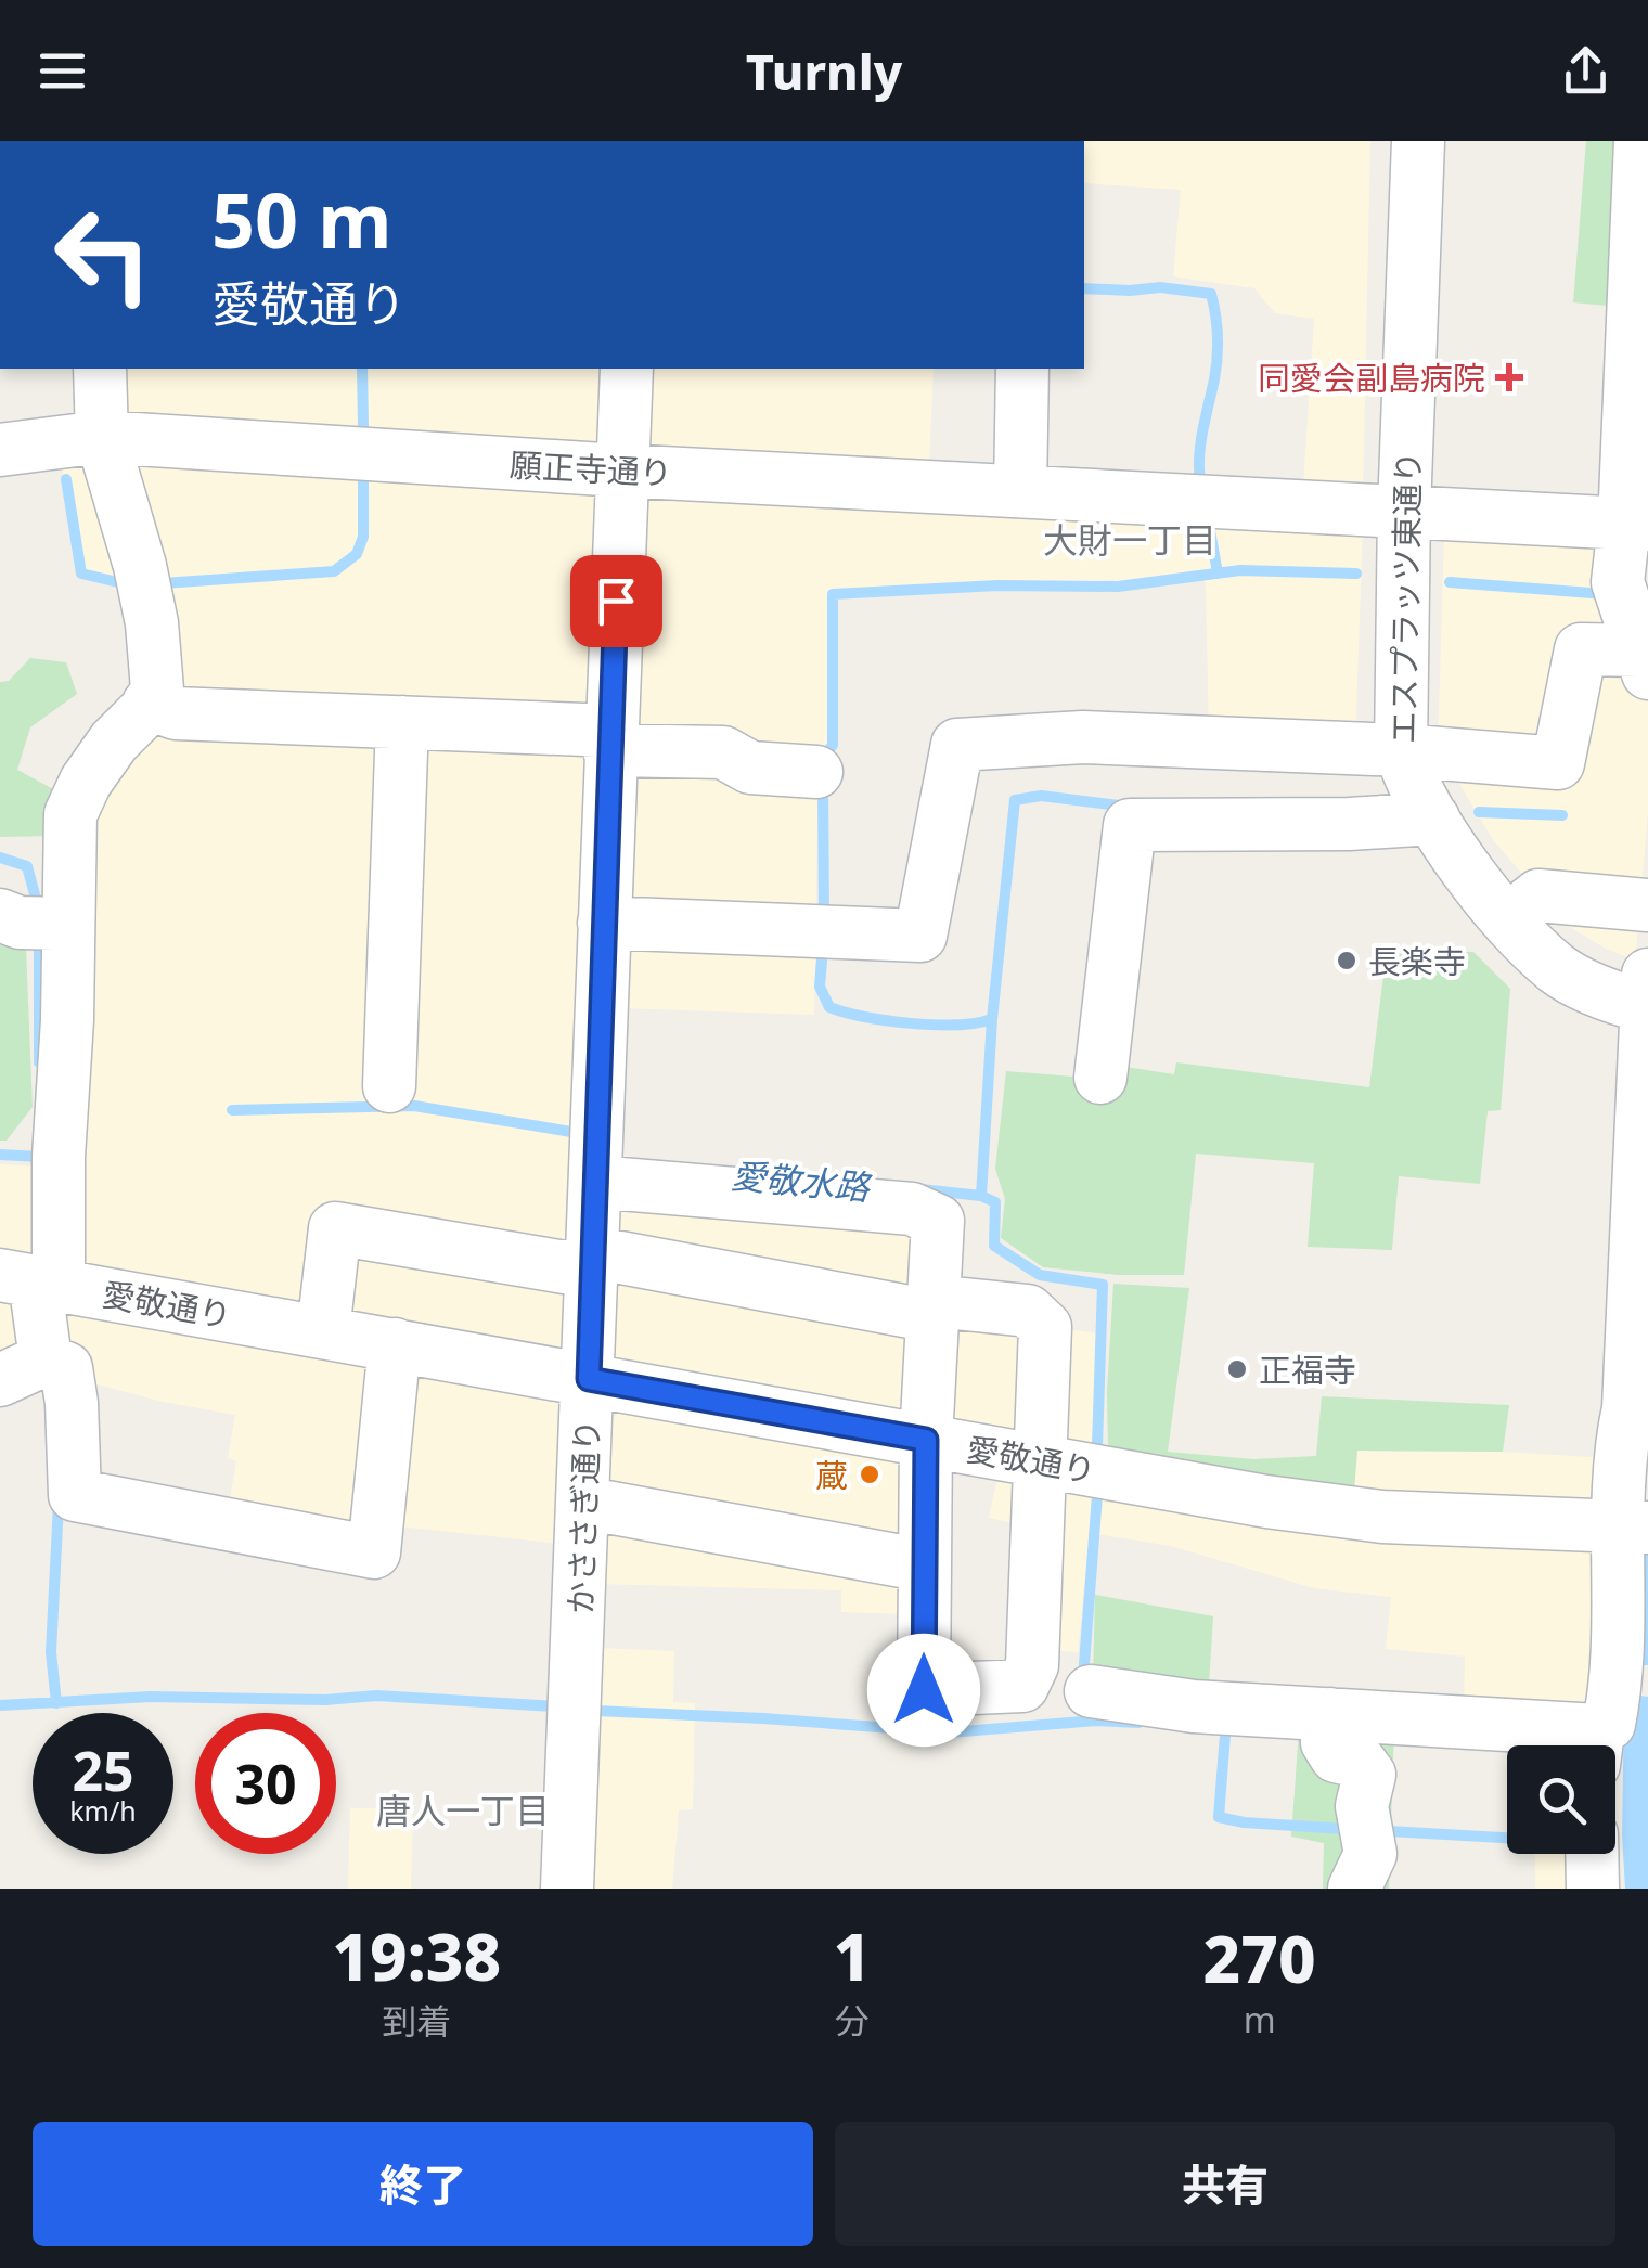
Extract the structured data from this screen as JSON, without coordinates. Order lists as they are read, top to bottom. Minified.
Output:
{"streets":{"street":["願正寺通り","エスプラッツ東通り","愛敬通り","かささぎ通り"]},"crossings":[["願正寺通り","エスプラッツ東通り"],["願正寺通り","かささぎ通り"],["愛敬通り","かささぎ通り"]],"districts":["大財一丁目","唐人一丁目"],"water":["愛敬水路"],"places":{"health":["同愛会副島病院"],"other":["長楽寺","正福寺","蔵"]},"page":{"header":"Turnly","turn":["50 m","愛敬通り"],"speed":"25 km/h","limit":"30","eta":["19:38","到着","1","分","270","m"],"buttons":["終了","共有"]}}
